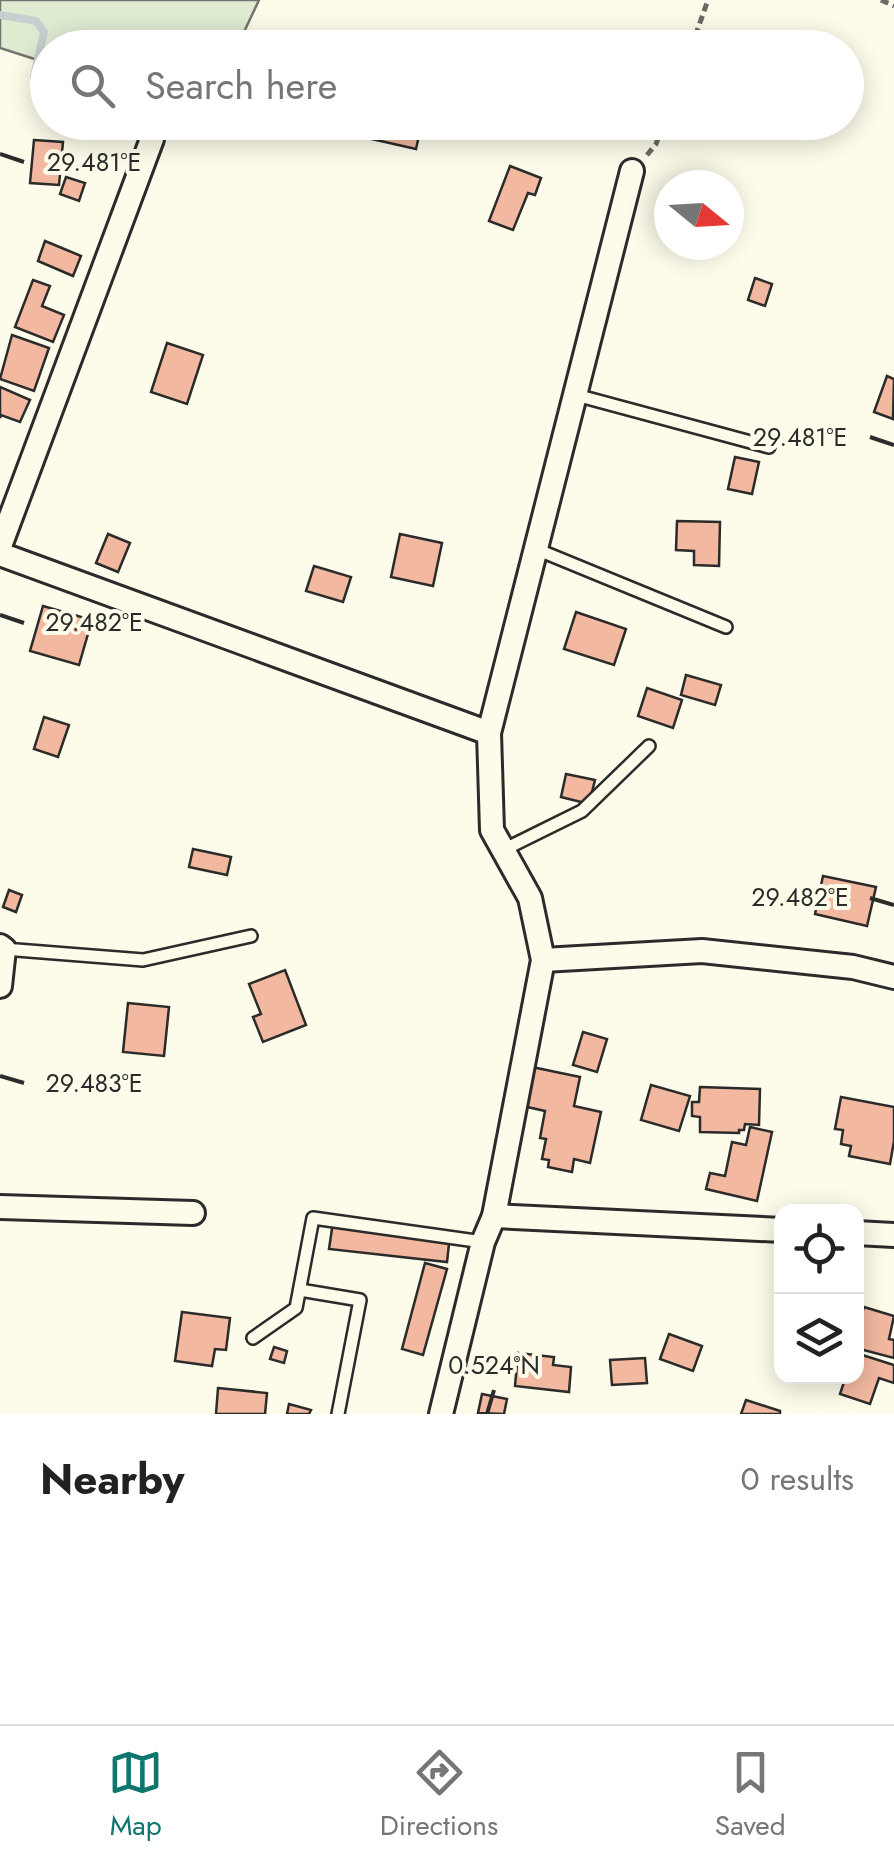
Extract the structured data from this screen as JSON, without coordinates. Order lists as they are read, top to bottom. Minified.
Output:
{"north":"right","page":{"search":"Search here","heading":["Nearby","0 results"],"nav":["Map","Directions","Saved"]},"coordinates":["29.481°E","29.482°E","29.483°E","0.524°N"]}
